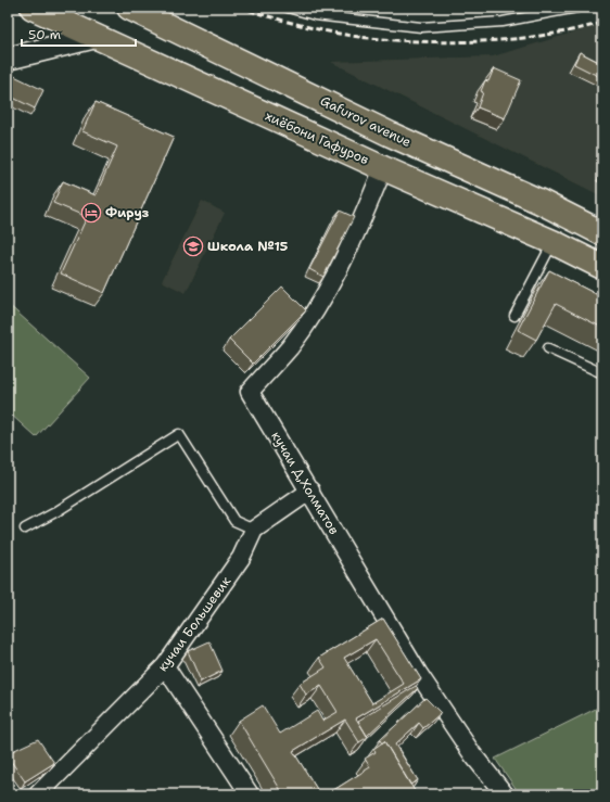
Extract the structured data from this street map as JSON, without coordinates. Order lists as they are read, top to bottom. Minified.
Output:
{"streets":{"highway":["Gafurov avenue","хиёбони Гафуров"],"street":["кучаи Д,Холматов","кучаи Большевик"]},"crossings":[["хиёбони Гафуров","кучаи Д,Холматов"]],"places":{"hotel":["Фируз"],"school or university":["Школа №15"]},"scale_bar":"50 m"}
